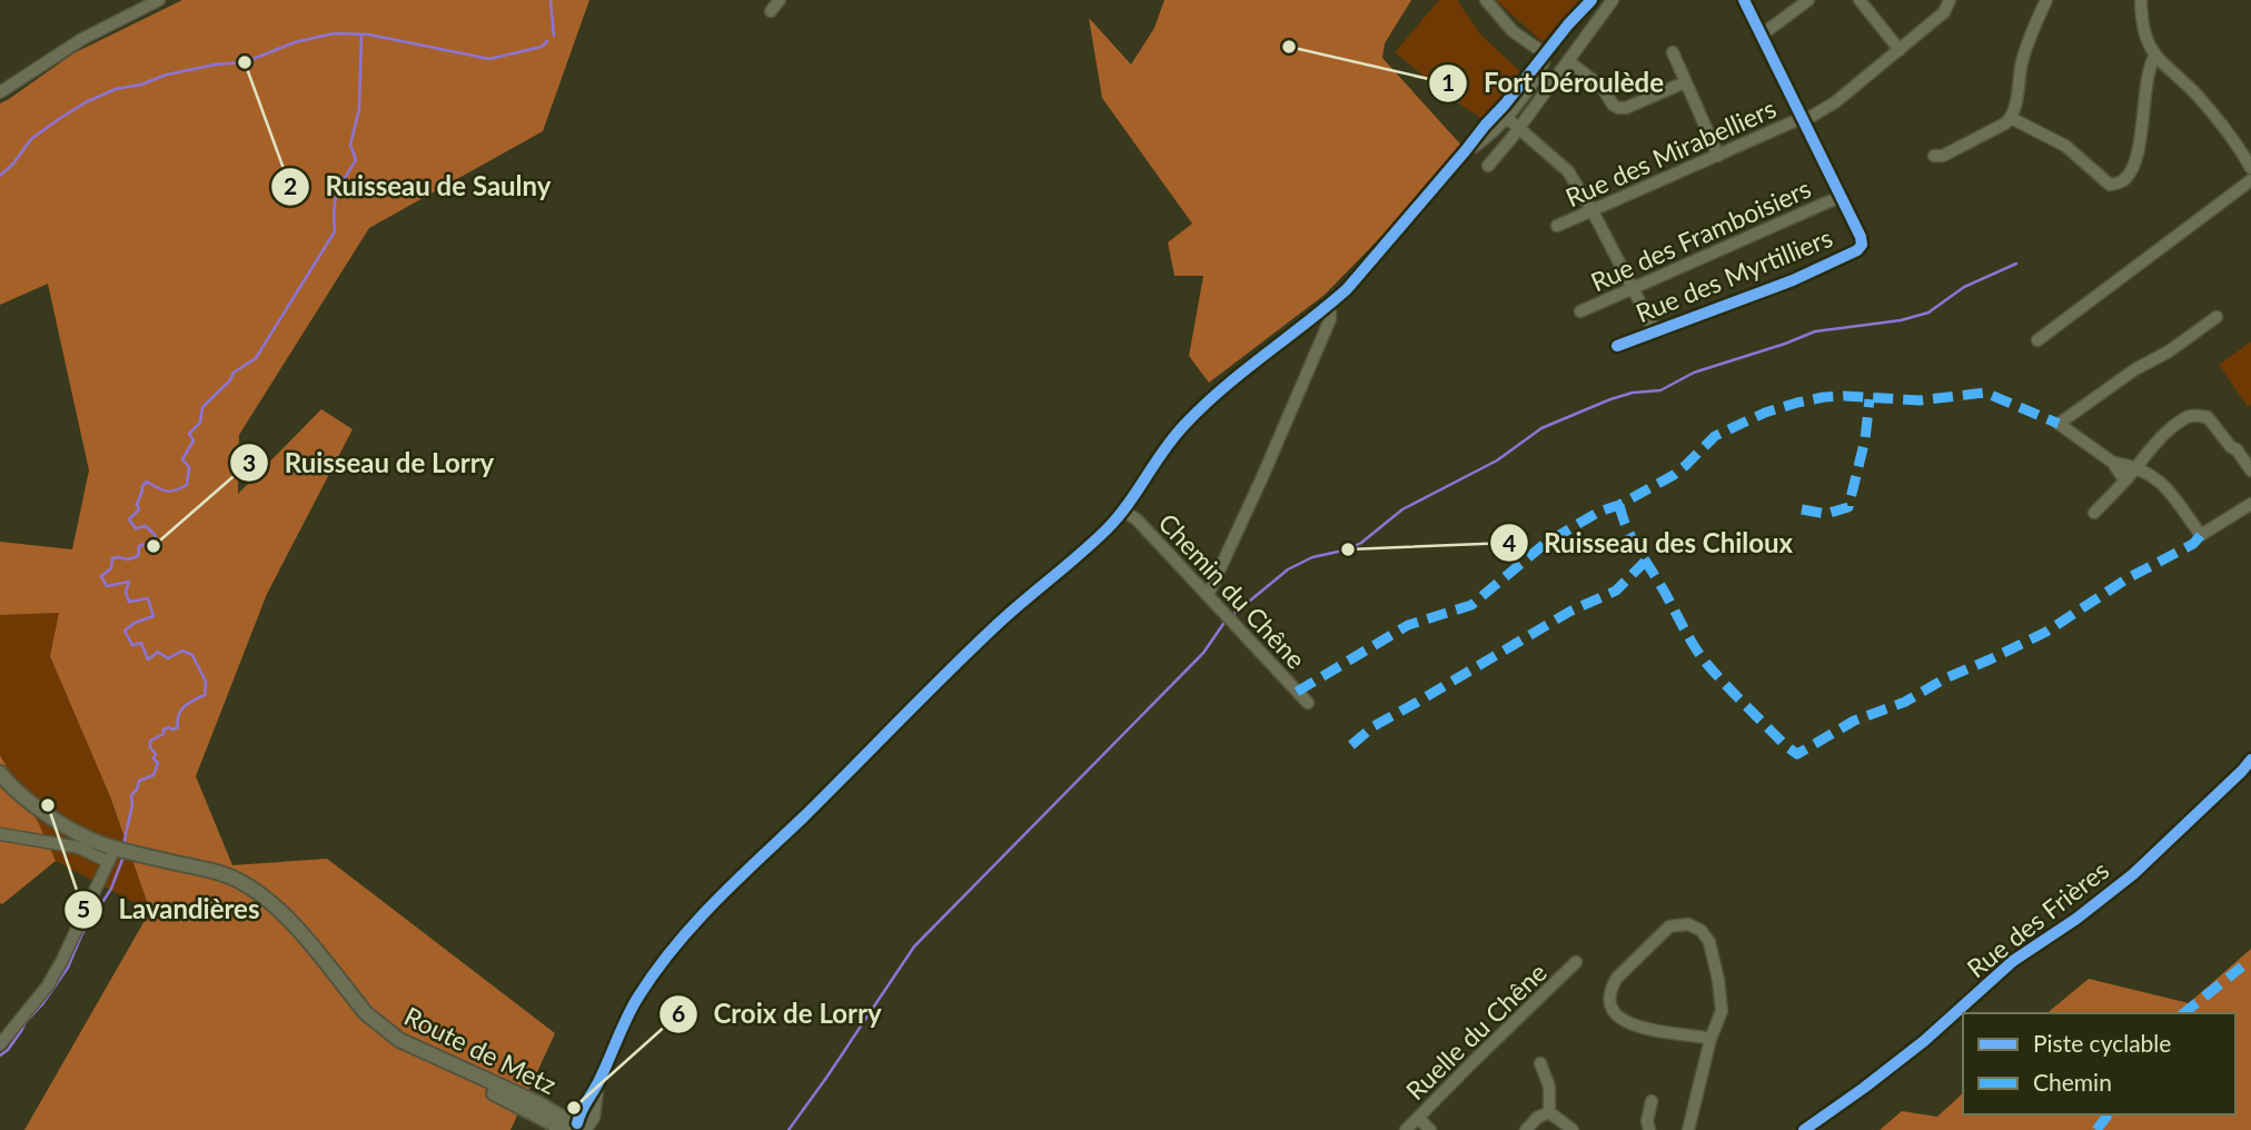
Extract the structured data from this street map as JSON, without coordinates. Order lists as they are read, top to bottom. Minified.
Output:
{"streets":{"main road":["Route de Metz"],"street":["Rue des Mirabelliers","Rue des Framboisiers","Rue des Myrtilliers","Chemin du Chêne","Rue des Frières","Ruelle du Chêne"]},"crossings":[["Rue des Framboisiers","Rue des Myrtilliers"]],"places":["Fort Déroulède","Ruisseau de Saulny","Ruisseau de Lorry","Ruisseau des Chiloux","Lavandières","Croix de Lorry"],"legend":["Piste cyclable","Chemin"]}
